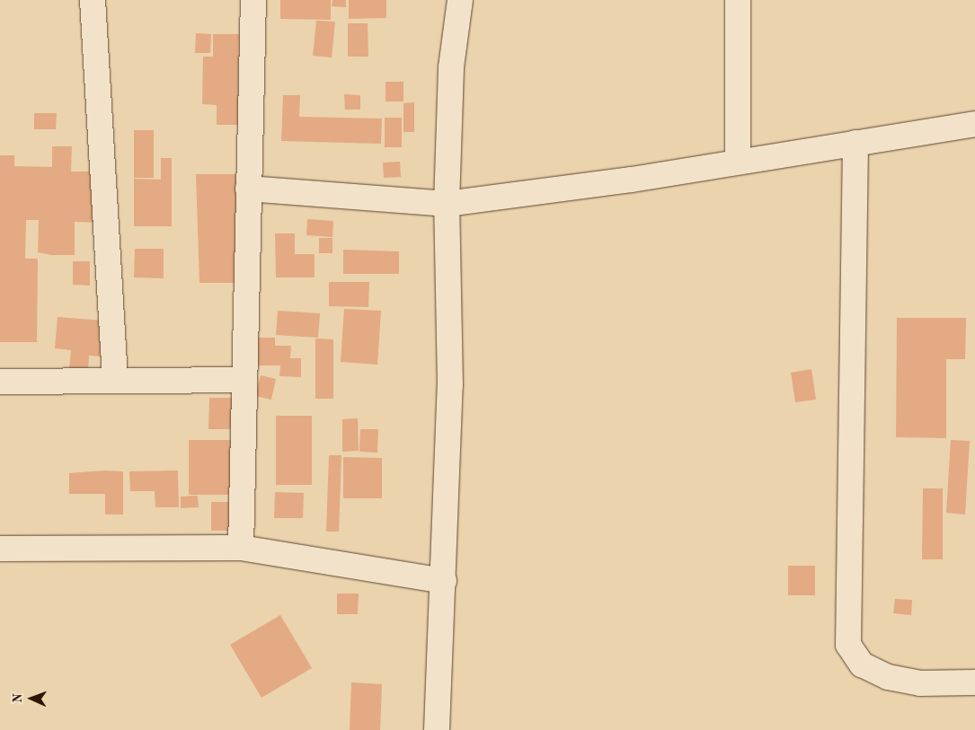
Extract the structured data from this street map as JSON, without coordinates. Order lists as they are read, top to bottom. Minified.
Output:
{"north":"left"}
